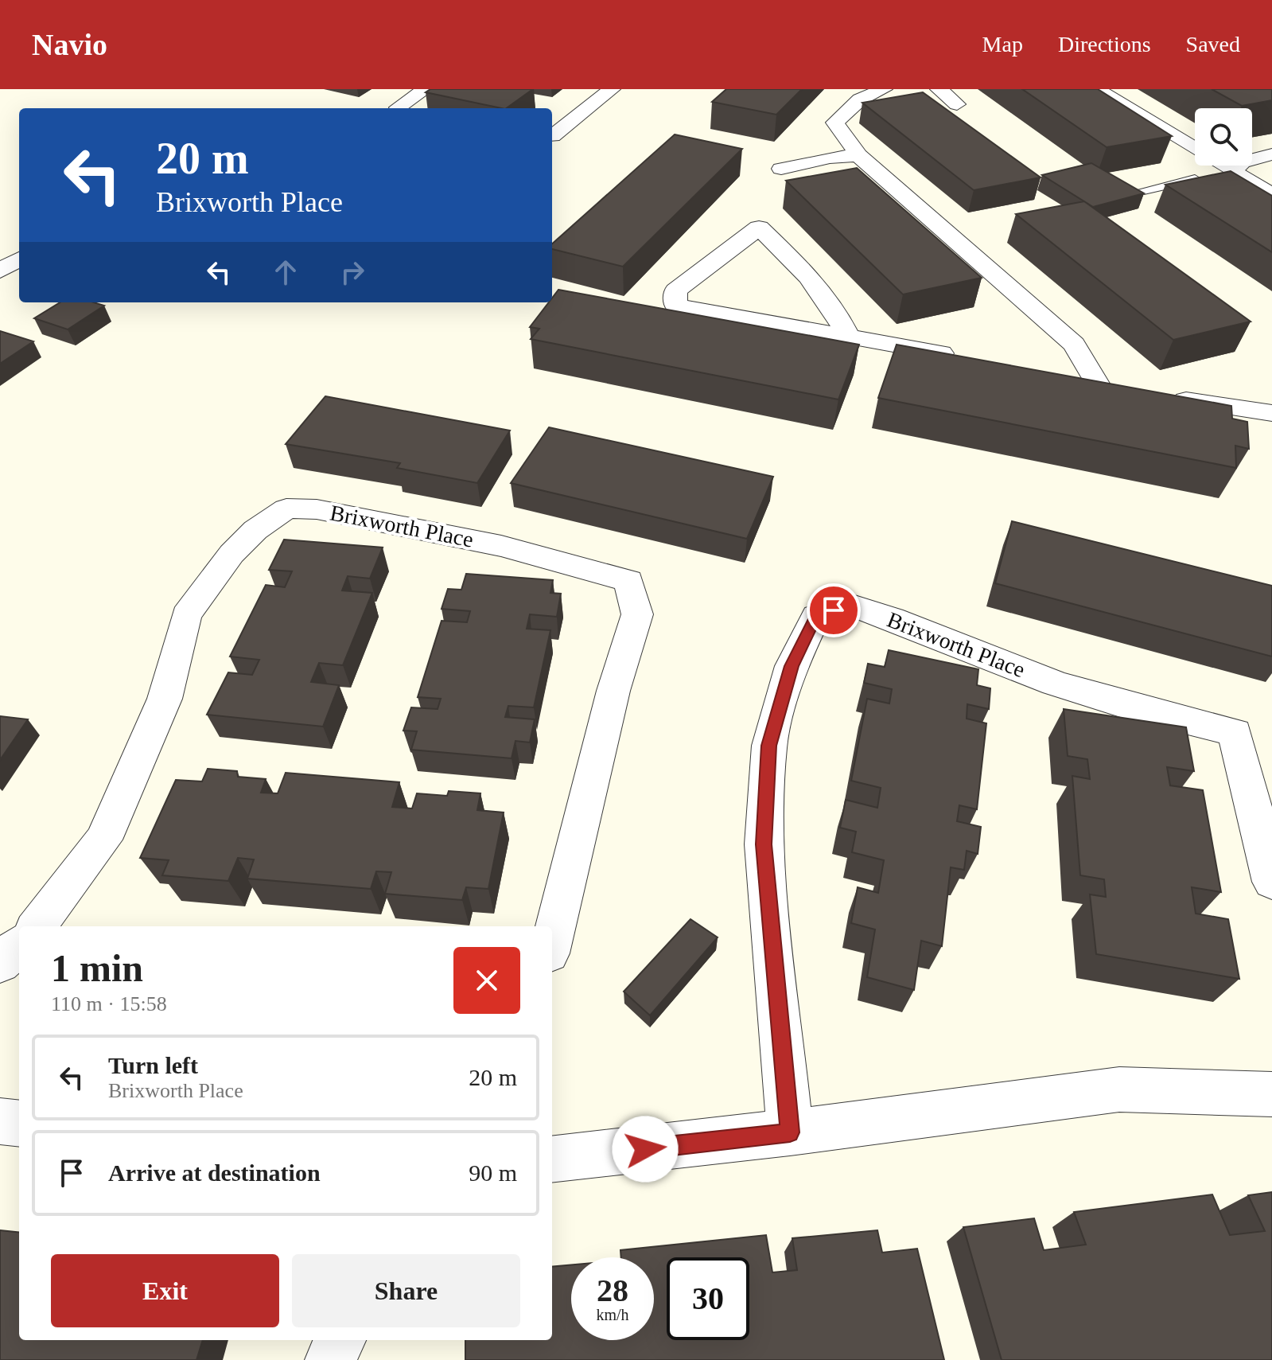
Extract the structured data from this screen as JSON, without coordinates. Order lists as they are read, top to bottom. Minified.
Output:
{"streets":{"street":["Brixworth Place"]},"page":{"header":"Navio","nav":["Map","Directions","Saved"],"turn":["20 m","Brixworth Place"],"heading":["1 min","110 m · 15:58"],"list":[{"name":"Turn left","note":"Brixworth Place","value":"20 m"},{"name":"Arrive at destination","value":"90 m"}],"buttons":["Exit","Share"],"speed":"28 km/h","limit":"30"}}
